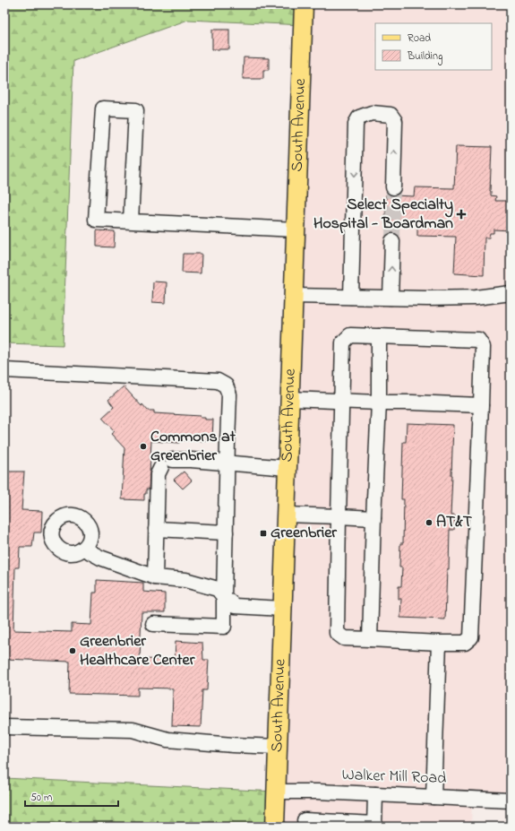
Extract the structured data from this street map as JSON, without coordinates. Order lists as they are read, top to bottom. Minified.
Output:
{"streets":{"main road":["South Avenue"],"street":["Walker Mill Road"]},"crossings":[["South Avenue","Walker Mill Road"]],"places":{"health":["Select Specialty Hospital - Boardman"],"other":["Commons at Greenbrier","AT&T","Greenbrier Healthcare Center"],"transit":["Greenbrier"]},"legend":["Road","Building"],"scale_bar":"50 m"}
